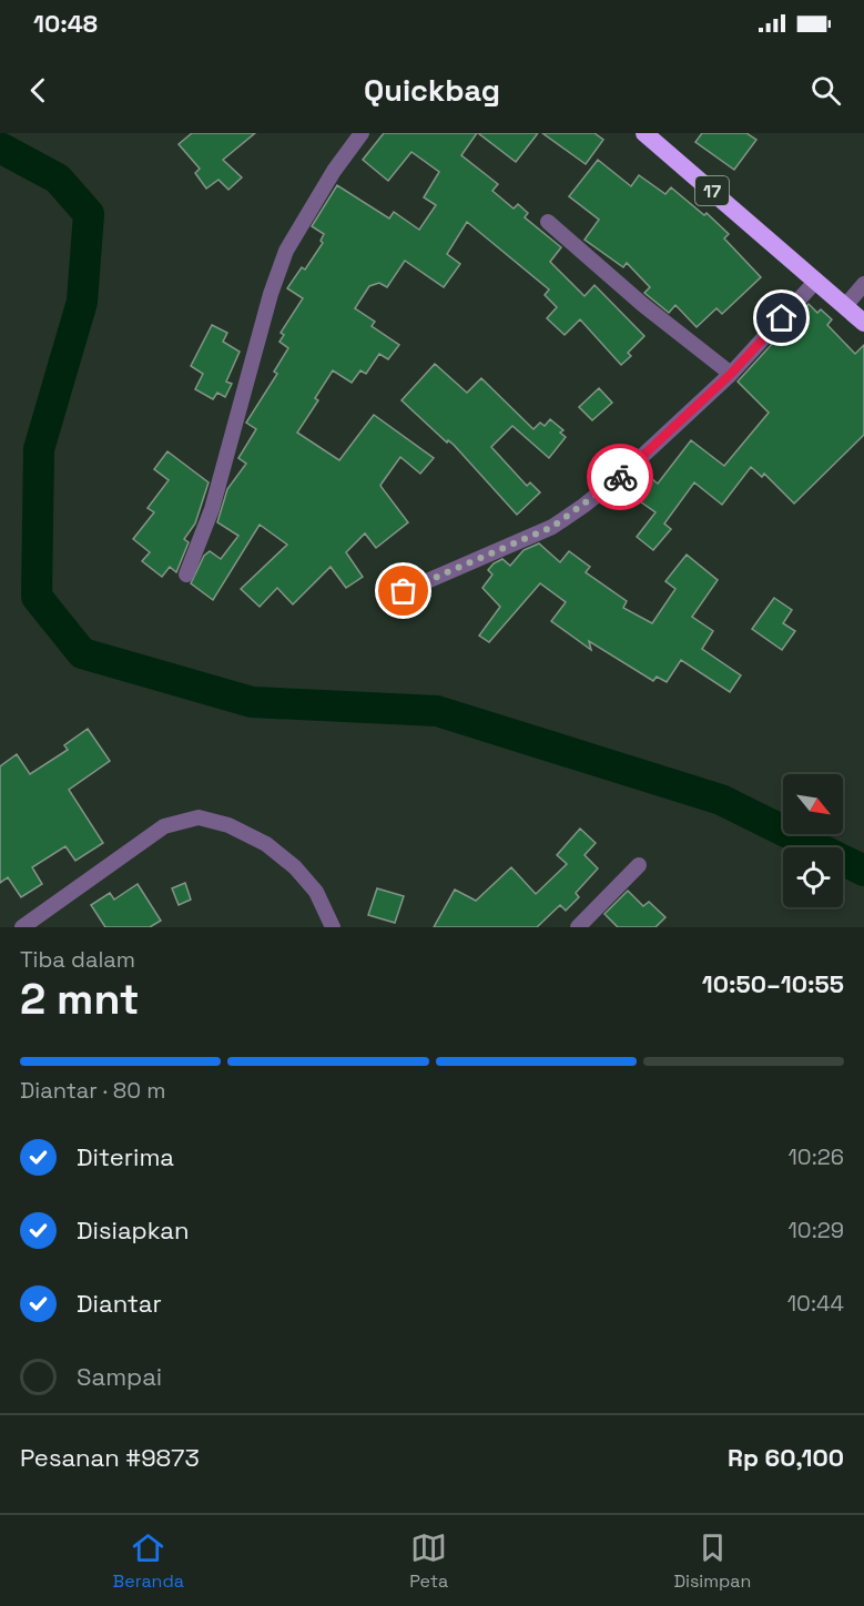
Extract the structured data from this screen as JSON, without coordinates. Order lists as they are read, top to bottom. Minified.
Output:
{"streets":{"highway":["17"]},"north":"bottom right","page":{"status":"10:48","header":"Quickbag","heading":["2 mnt","Tiba dalam","10:50–10:55"],"panel":["Pesanan #9873","Rp 60,100"],"bar":"Diantar · 80 m","list":[["Diterima","10:26"],["Disiapkan","10:29"],["Diantar","10:44"],"Sampai"],"tabs":["Beranda","Peta","Disimpan"]}}
